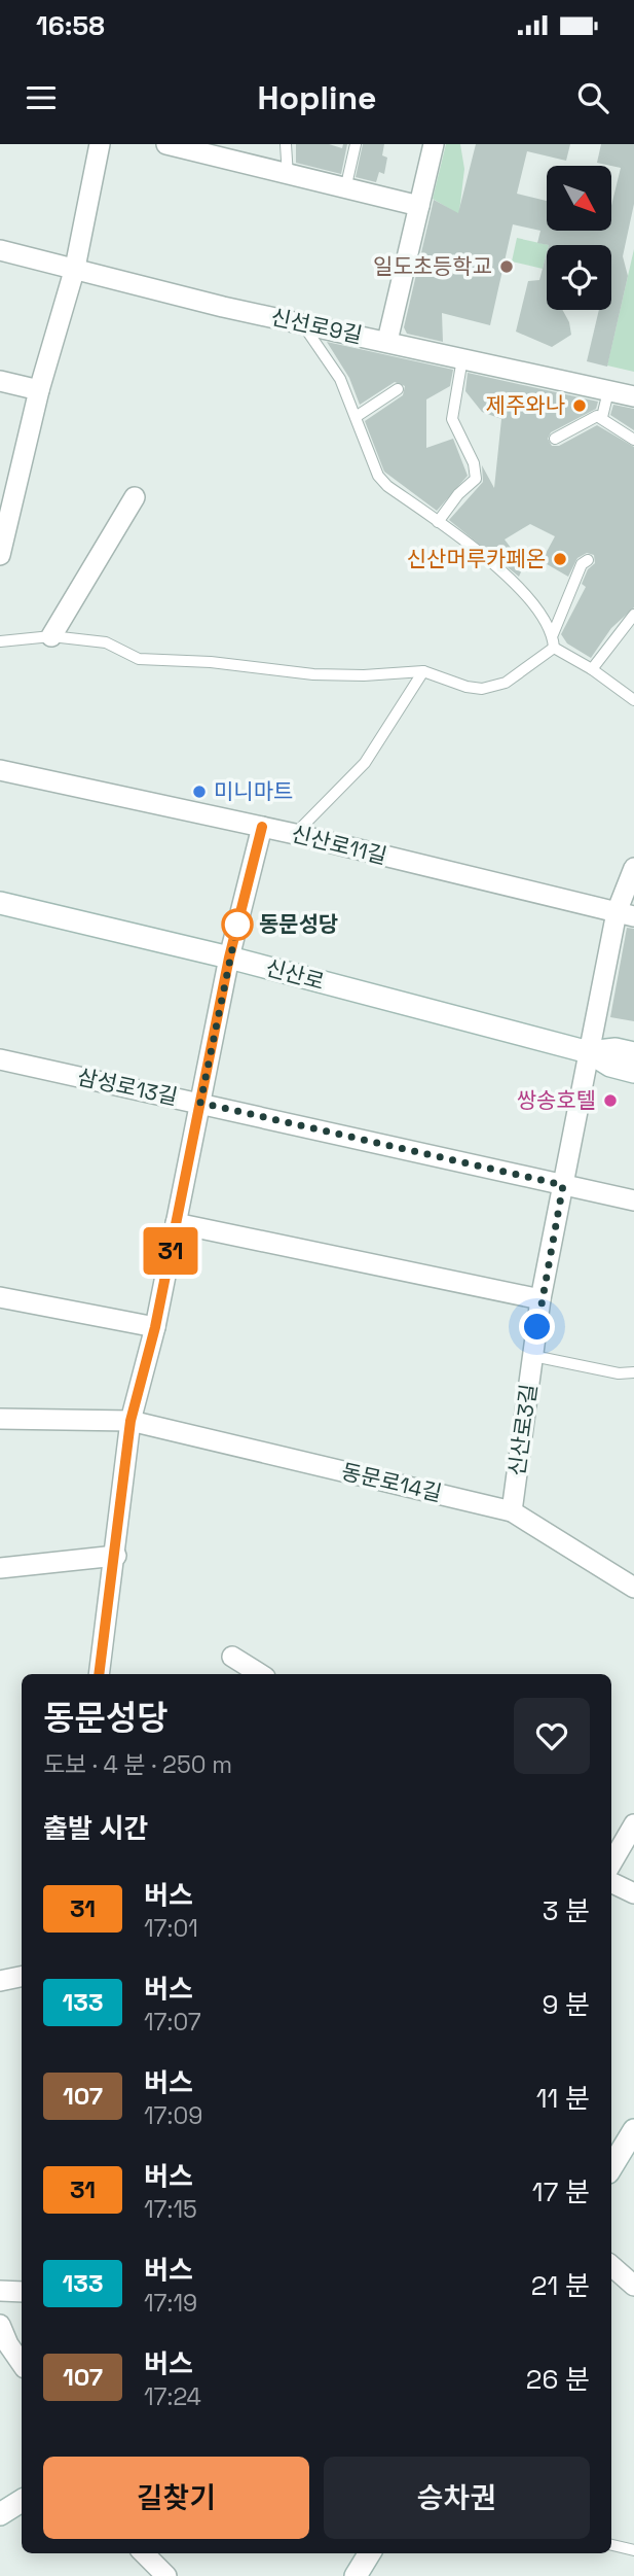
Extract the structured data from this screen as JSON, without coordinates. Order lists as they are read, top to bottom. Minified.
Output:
{"streets":{"main road":["신산로"],"street":["신선로9길","신산로11길","삼성로13길","신산로3길","동문로14길"]},"crossings":[["신산로11길","신산로3길"],["신산로","신산로3길"],["삼성로13길","신산로3길"],["신산로3길","동문로14길"]],"places":["일도초등학교","제주와나","신산머루카페온","미니마트","동문성당","쌍송호텔"],"lines":["bus line 31"],"north":"bottom right","page":{"status":"16:58","header":"Hopline","on_map":"31","heading":[["동문성당","도보 · 4 분 · 250 m"],"출발 시간"],"list":[{"mark":"31","name":"버스","note":"17:01","value":"3 분"},{"mark":"133","name":"버스","note":"17:07","value":"9 분"},{"mark":"107","name":"버스","note":"17:09","value":"11 분"},{"mark":"31","name":"버스","note":"17:15","value":"17 분"},{"mark":"133","name":"버스","note":"17:19","value":"21 분"},{"mark":"107","name":"버스","note":"17:24","value":"26 분"}],"buttons":["길찾기","승차권"]}}
